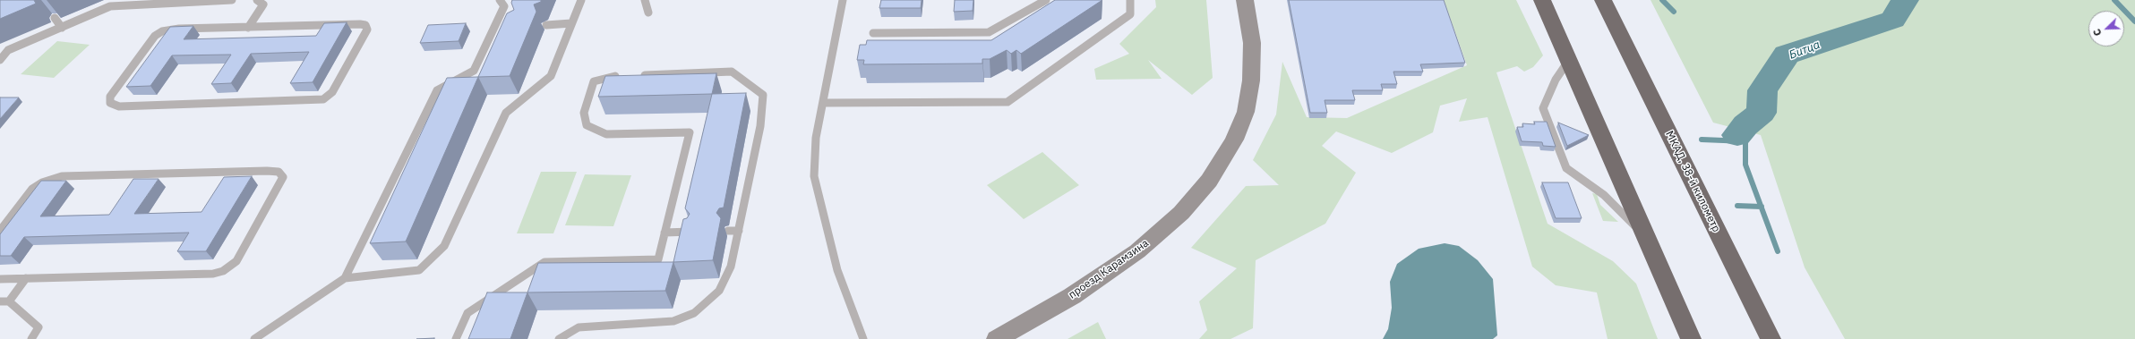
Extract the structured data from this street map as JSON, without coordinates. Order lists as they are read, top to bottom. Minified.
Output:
{"streets":{"highway":["МКАД, 38-й километр"],"street":["проезд Карамзина"]},"water":["Битца"],"north":"bottom left"}
